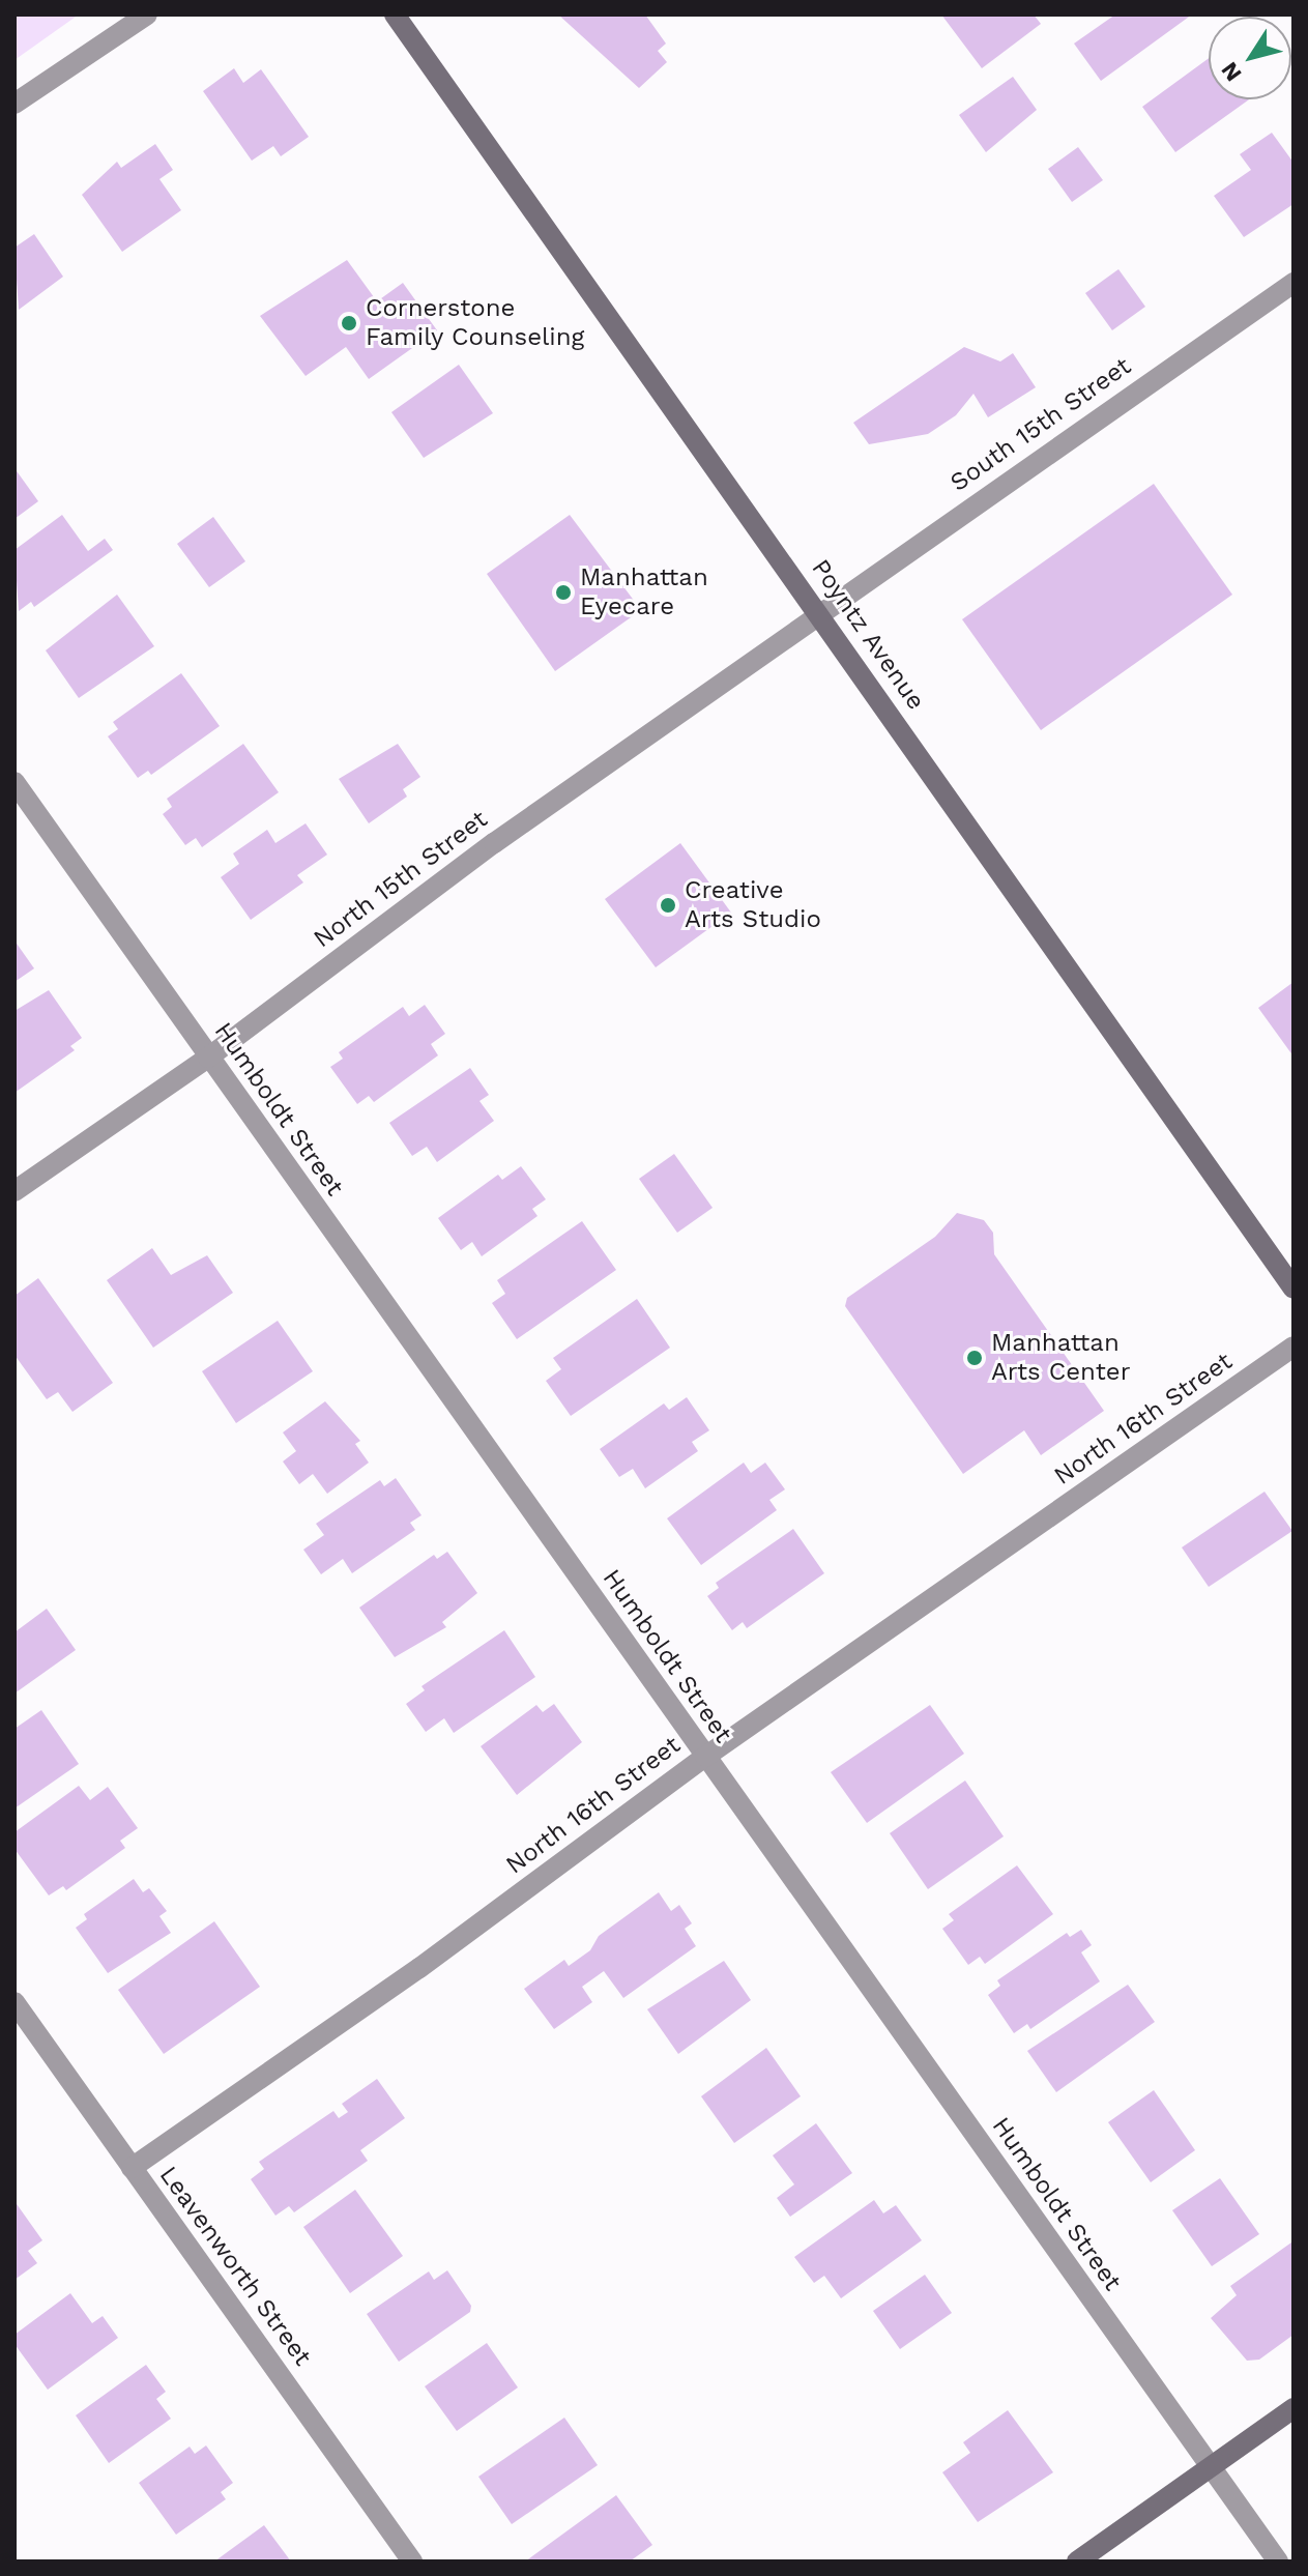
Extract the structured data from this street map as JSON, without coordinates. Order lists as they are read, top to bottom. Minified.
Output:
{"streets":{"street":["South 15th Street","Poyntz Avenue","North 15th Street","Humboldt Street","North 16th Street","Leavenworth Street"]},"crossings":[["South 15th Street","Poyntz Avenue"],["South 15th Street","North 15th Street"],["Poyntz Avenue","North 15th Street"],["North 15th Street","Humboldt Street"],["Humboldt Street","North 16th Street"],["North 16th Street","Leavenworth Street"]],"places":["Cornerstone Family Counseling","Manhattan Eyecare","Creative Arts Studio","Manhattan Arts Center"],"north":"bottom left"}
